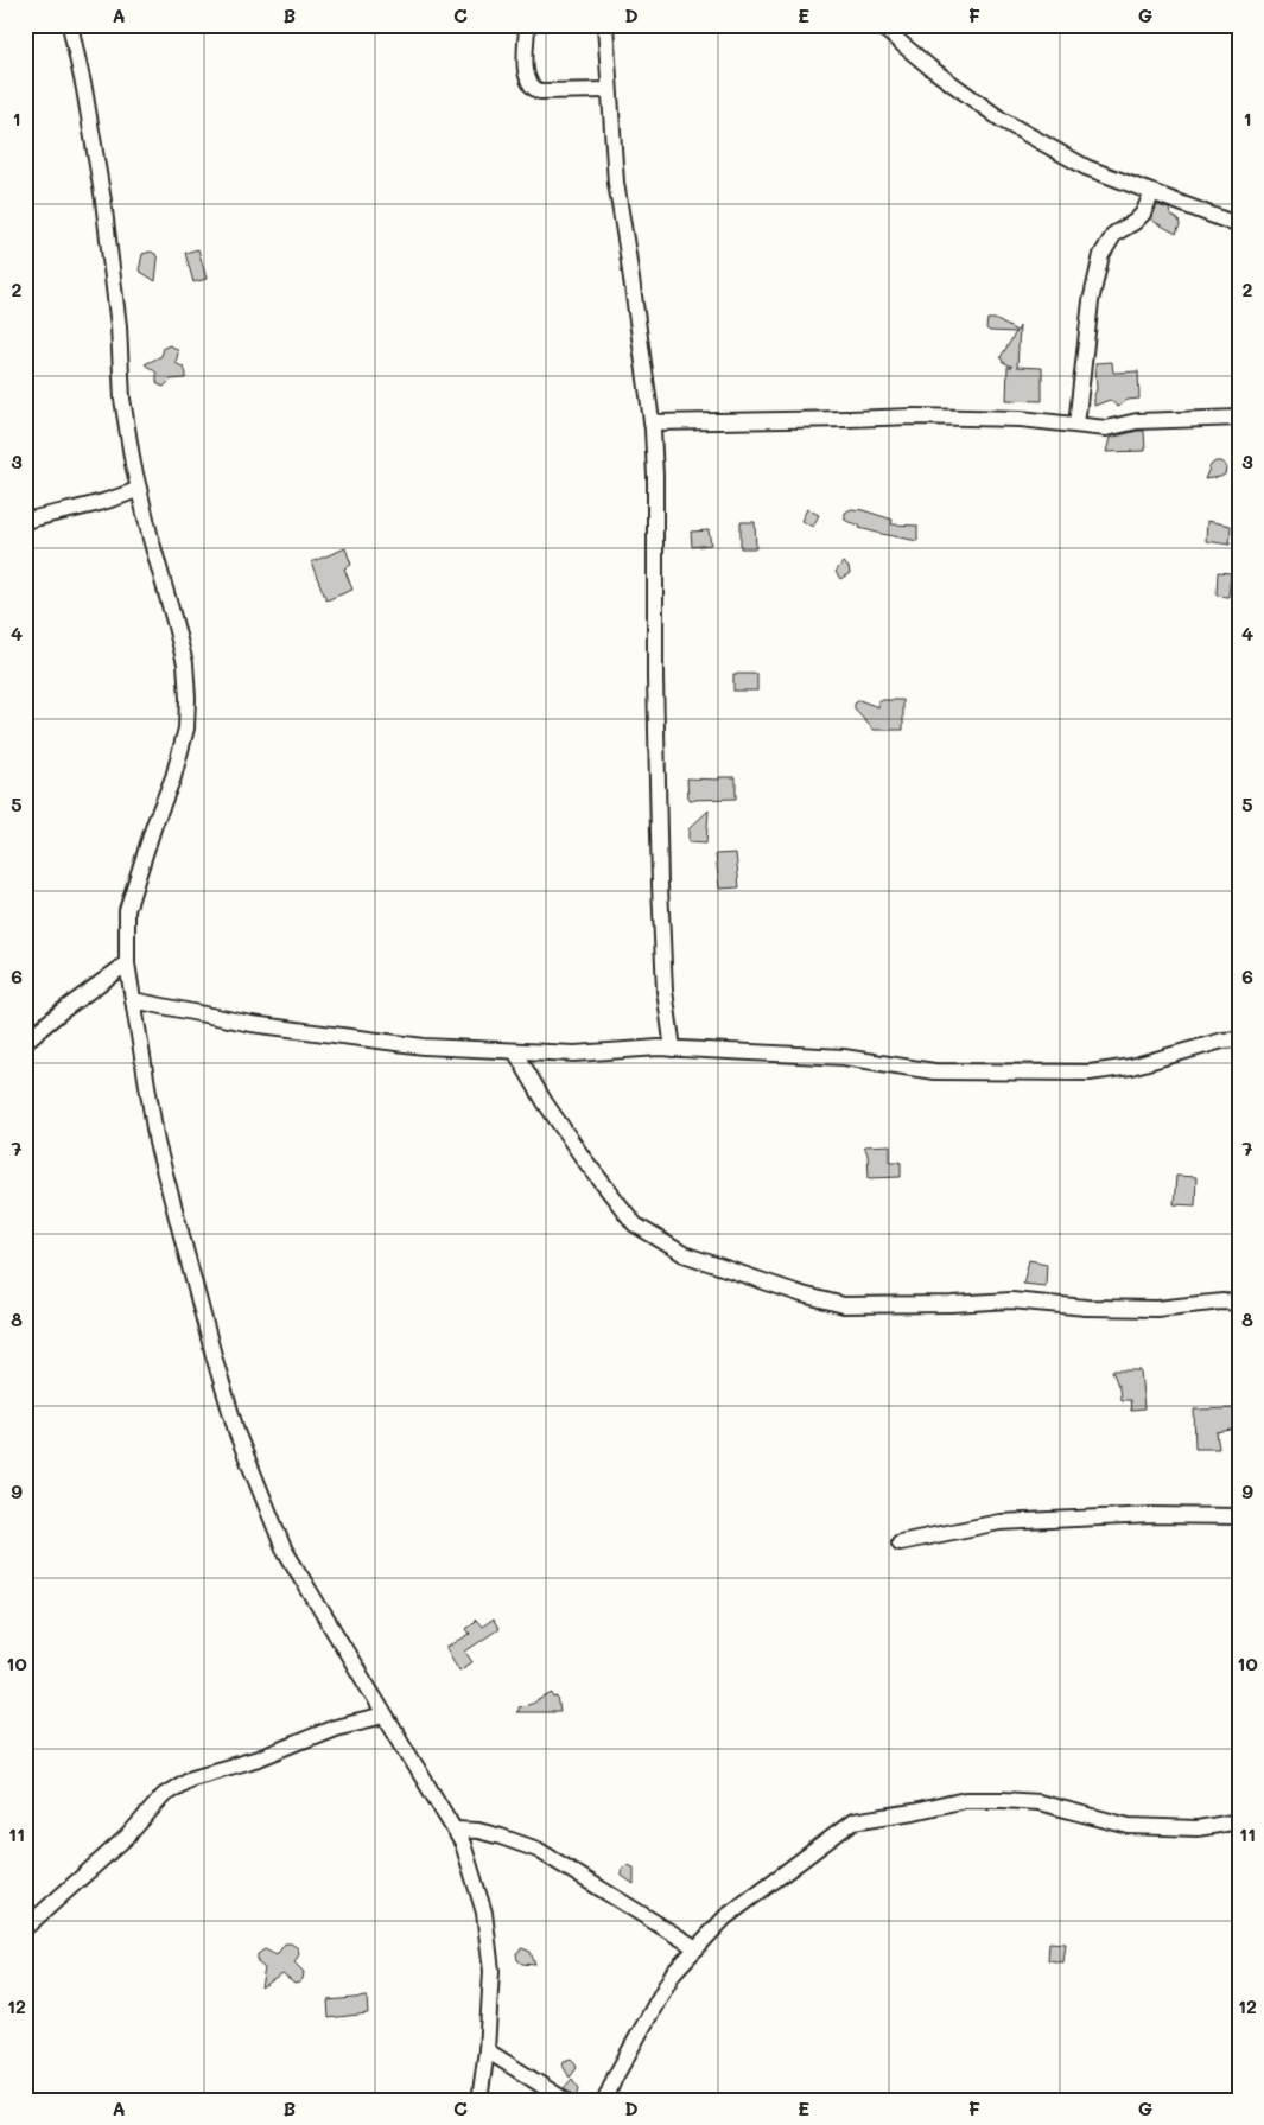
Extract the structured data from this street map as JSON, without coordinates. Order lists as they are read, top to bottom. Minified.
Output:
{"grid":{"columns":["A","B","C","D","E","F","G"],"rows":["1","2","3","4","5","6","7","8","9","10","11","12"]}}
